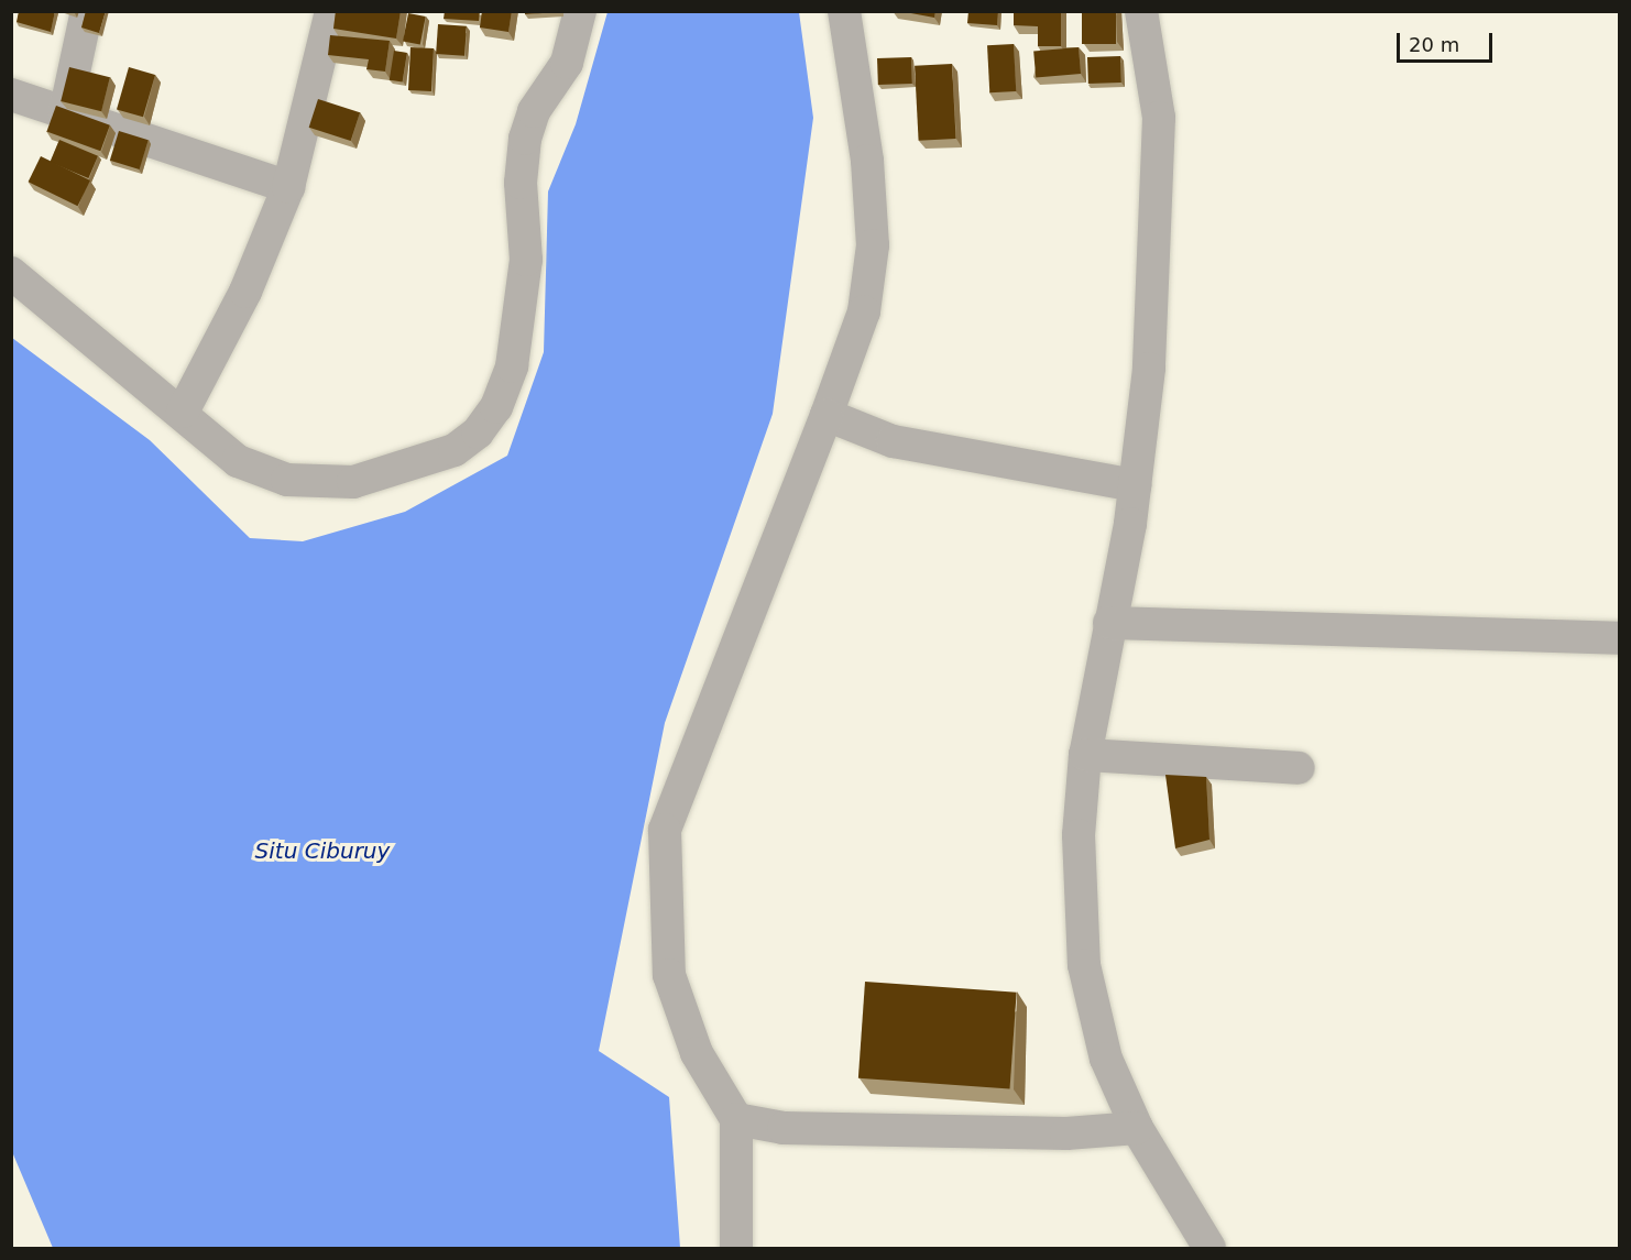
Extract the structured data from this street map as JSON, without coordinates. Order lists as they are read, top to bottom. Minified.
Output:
{"water":["Situ Ciburuy"],"scale_bar":"20 m"}
